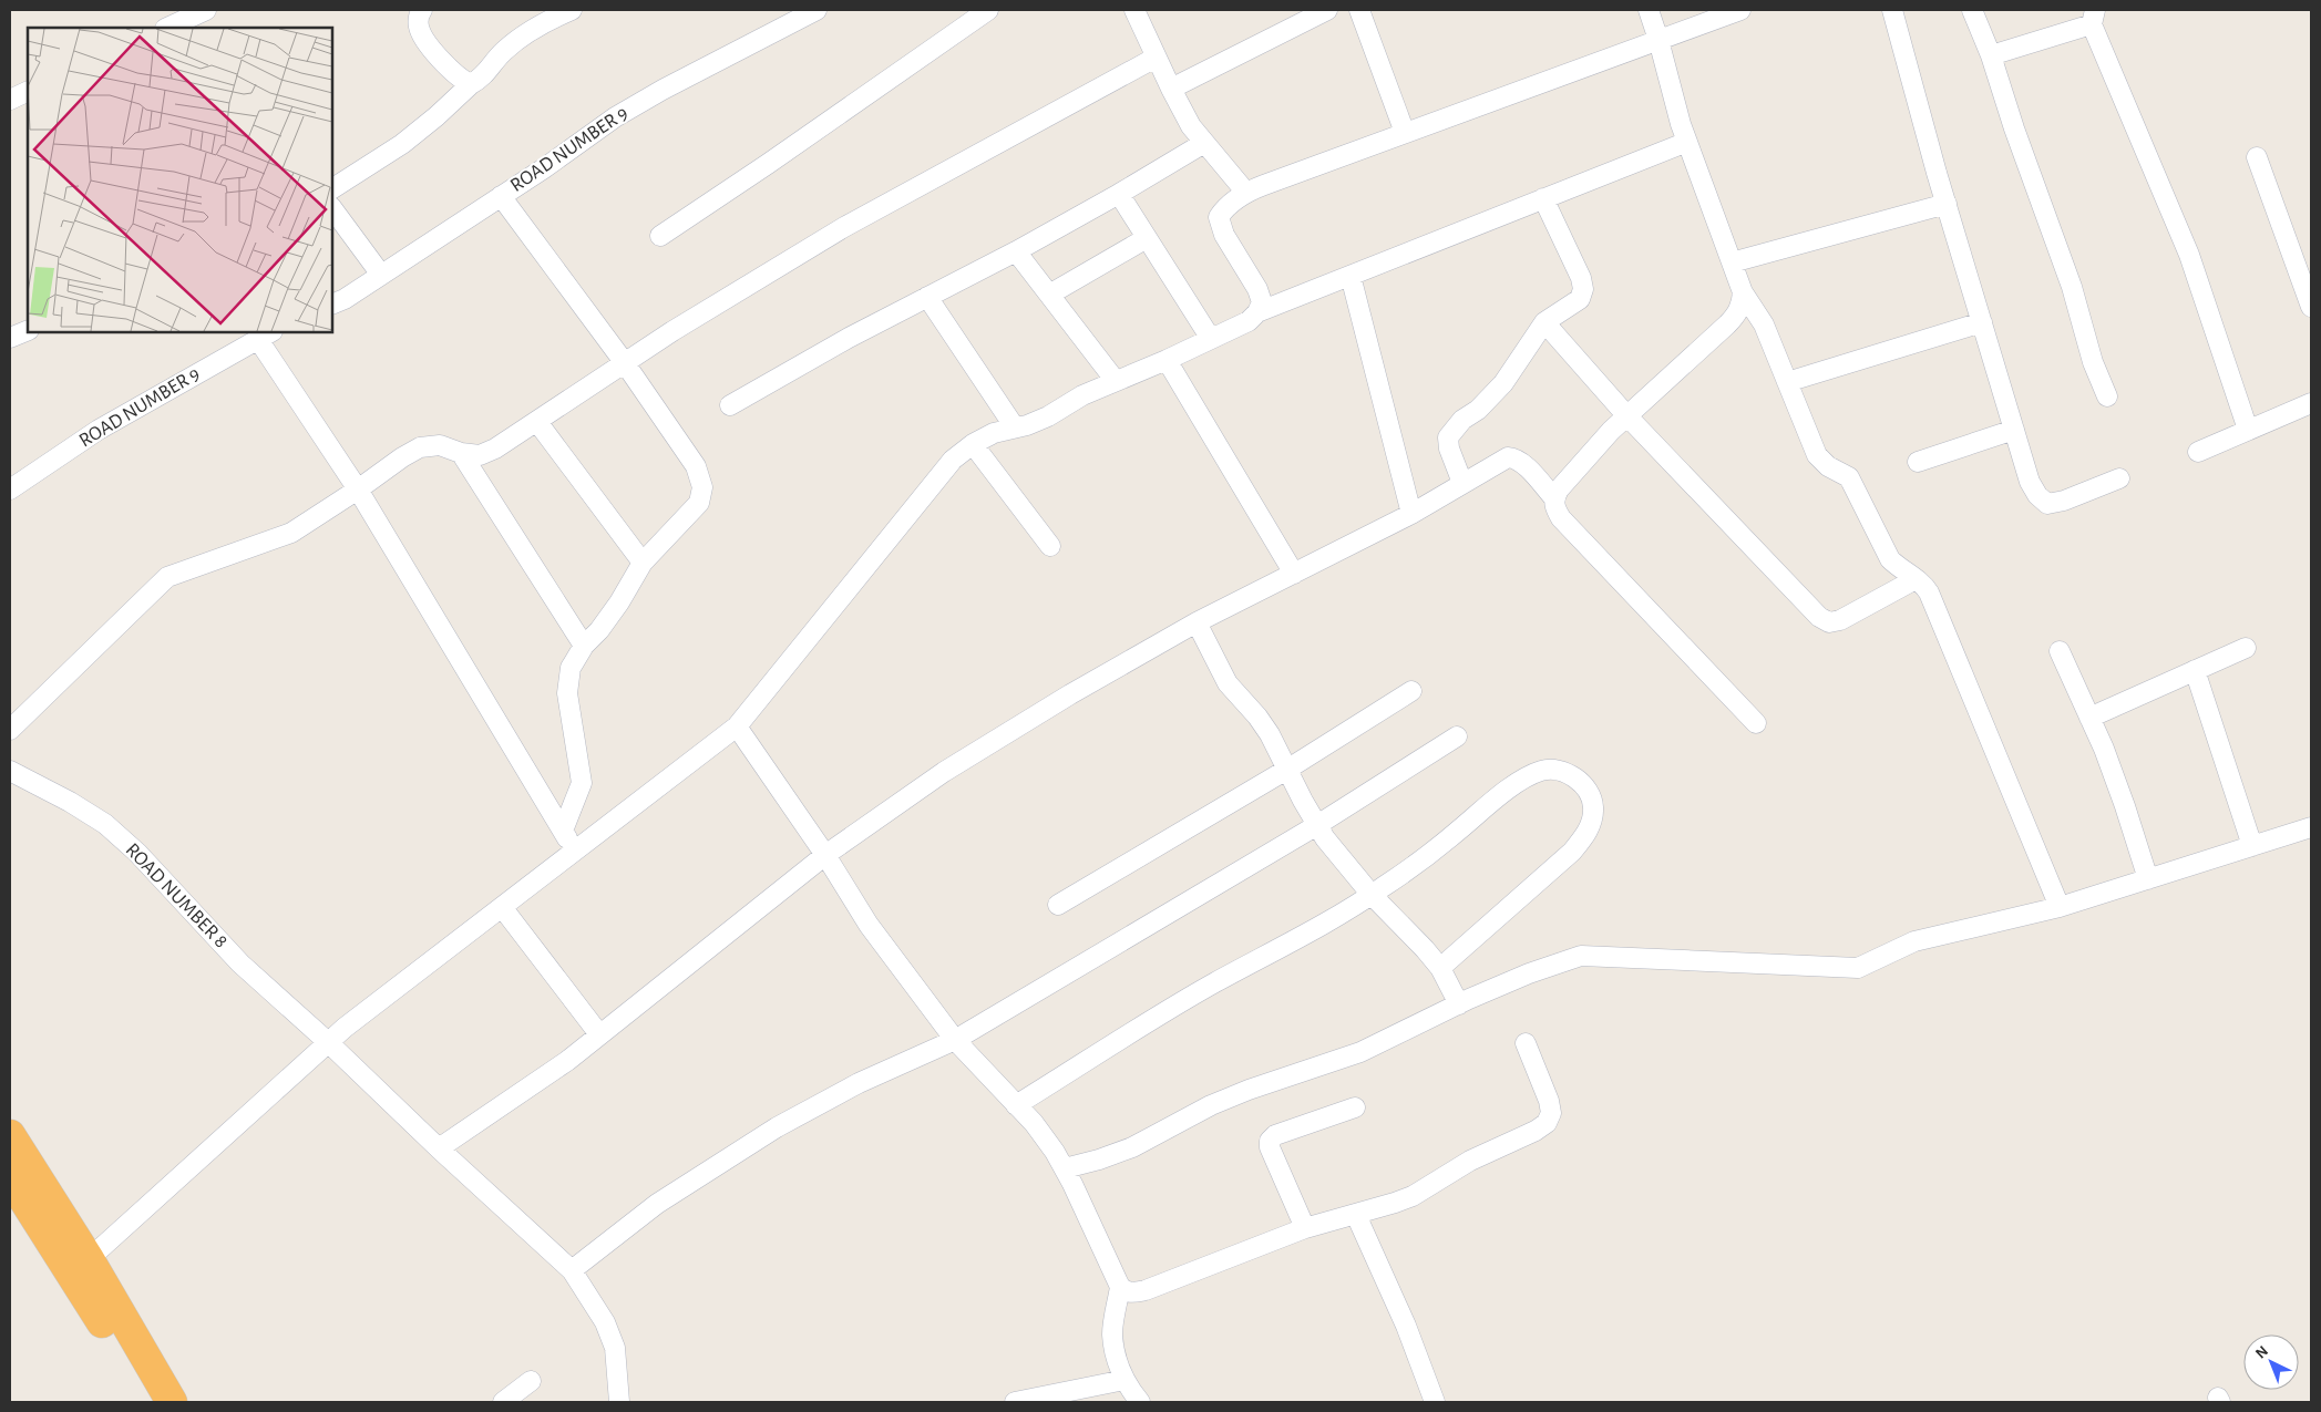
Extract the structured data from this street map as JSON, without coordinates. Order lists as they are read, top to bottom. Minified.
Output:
{"streets":{"street":["ROAD NUMBER 9","ROAD NUMBER 8"]},"north":"top left"}
